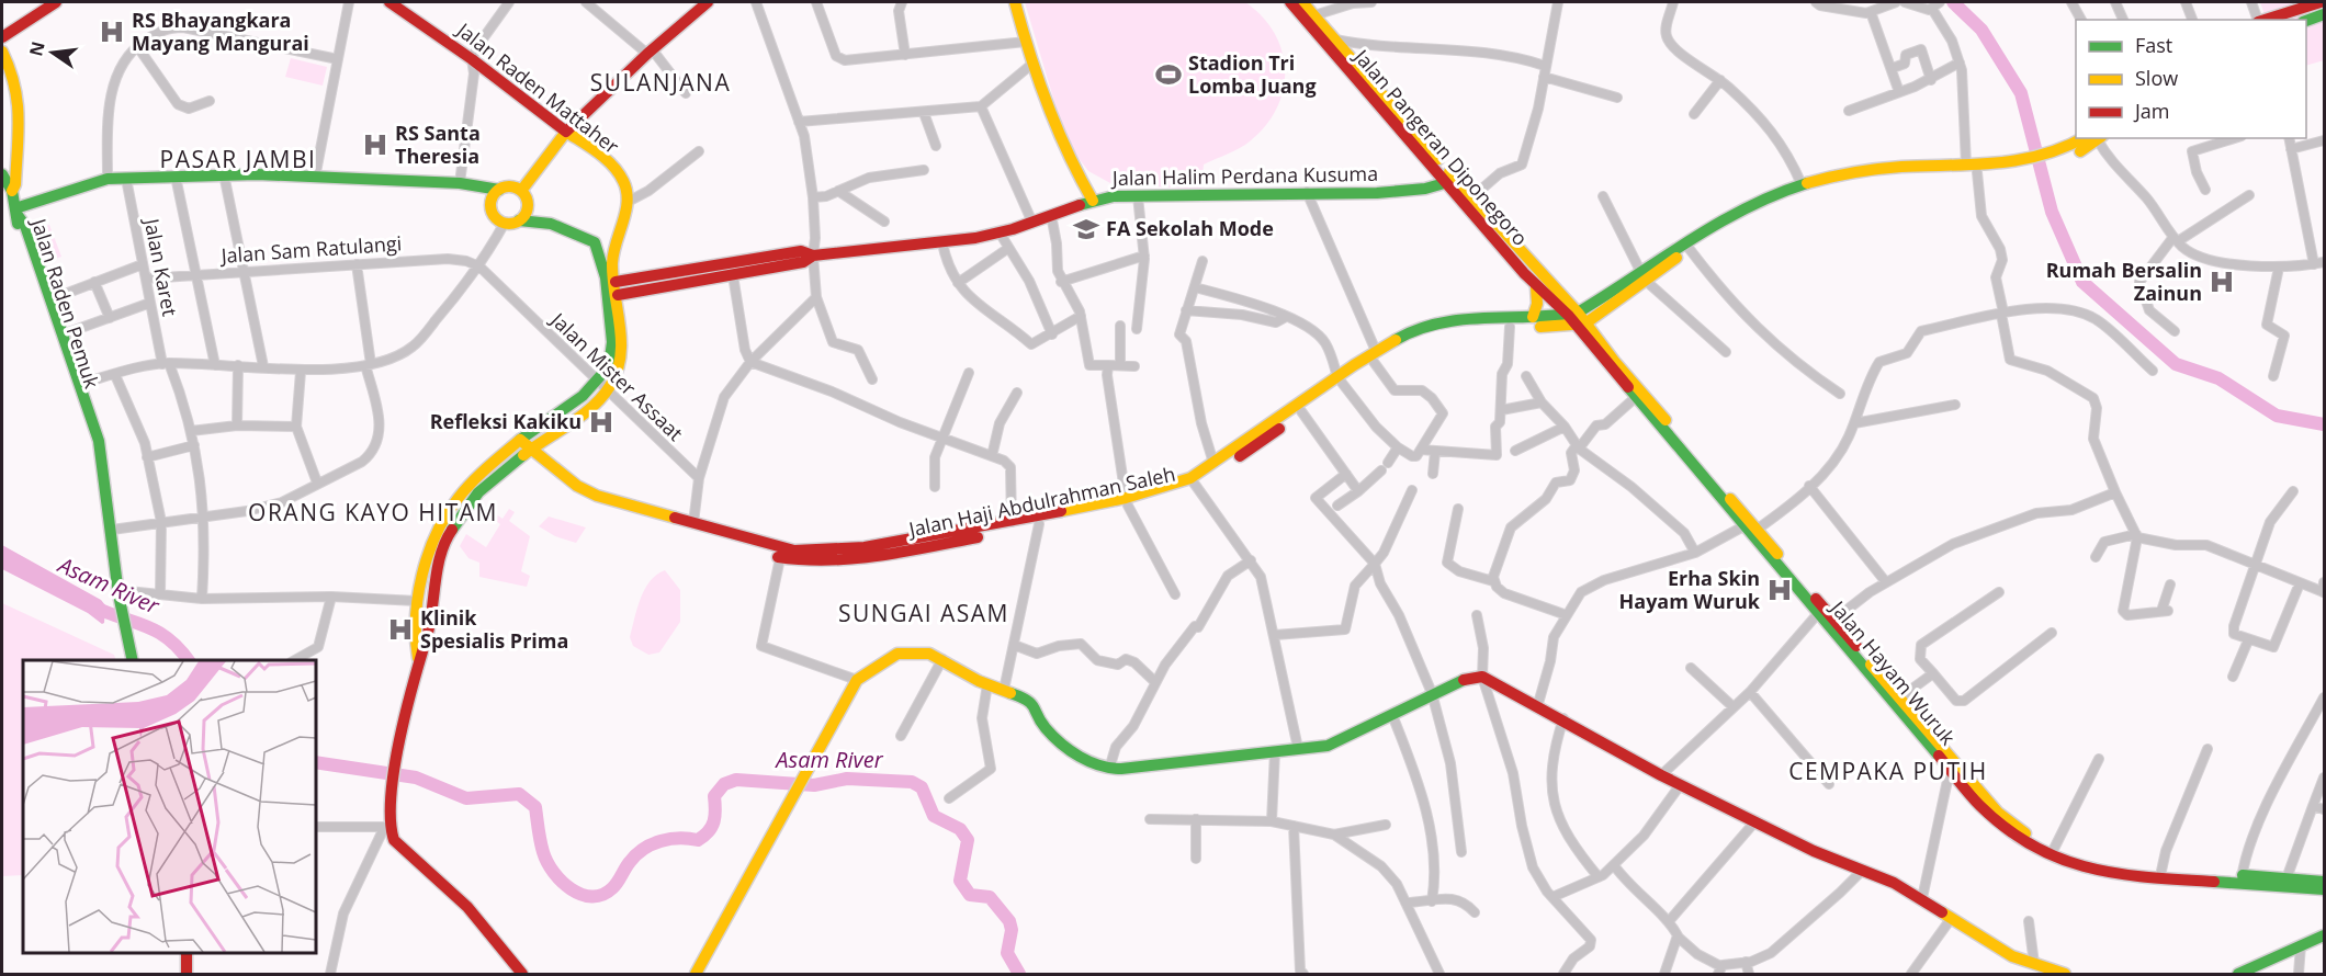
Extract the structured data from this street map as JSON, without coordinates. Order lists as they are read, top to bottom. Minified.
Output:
{"streets":{"main road":["Jalan Raden Mattaher","Jalan Pangeran Diponegoro","Jalan Halim Perdana Kusuma","Jalan Raden Pemuk","Jalan Haji Abdulrahman Saleh","Jalan Hayam Wuruk"],"street":["Jalan Sam Ratulangi","Jalan Karet","Jalan Mister Assaat"]},"crossings":[["Jalan Pangeran Diponegoro","Jalan Halim Perdana Kusuma"],["Jalan Pangeran Diponegoro","Jalan Haji Abdulrahman Saleh"],["Jalan Pangeran Diponegoro","Jalan Hayam Wuruk"],["Jalan Sam Ratulangi","Jalan Karet"],["Jalan Sam Ratulangi","Jalan Mister Assaat"],["Jalan Haji Abdulrahman Saleh","Jalan Hayam Wuruk"]],"districts":["SULANJANA","PASAR JAMBI","ORANG KAYO HITAM","SUNGAI ASAM","CEMPAKA PUTIH"],"water":["Asam River"],"places":{"hospital":["RS Bhayangkara Mayang Mangurai","RS Santa Theresia","Rumah Bersalin Zainun","Refleksi Kakiku","Erha Skin Hayam Wuruk","Klinik Spesialis Prima"],"sports":["Stadion Tri Lomba Juang"],"school or university":["FA Sekolah Mode"]},"legend":["Fast","Slow","Jam"],"north":"left"}
